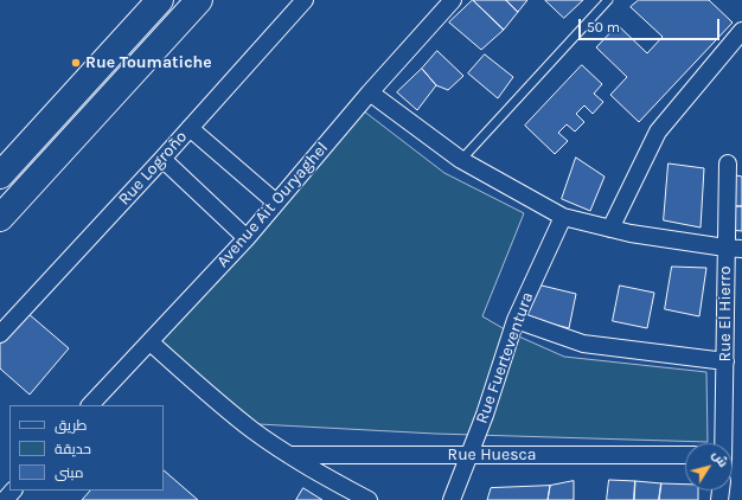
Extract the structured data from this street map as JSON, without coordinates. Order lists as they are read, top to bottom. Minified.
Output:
{"streets":{"street":["Rue Logroño","Avenue Ait Ouryaghel","Rue El Hierro","Rue Fuerteventura","Rue Huesca"]},"crossings":[["Rue Fuerteventura","Rue Huesca"]],"places":["Rue Toumatiche"],"legend":["طريق","حديقة","مبنى"],"scale_bar":"50 m","north":"top right"}
